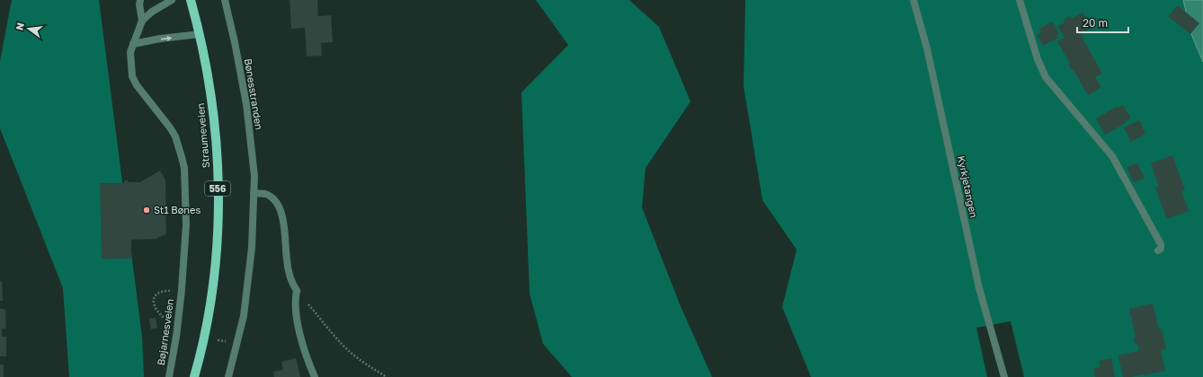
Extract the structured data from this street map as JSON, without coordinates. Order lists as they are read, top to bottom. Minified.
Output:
{"streets":{"main road":["Straumeveien","556"],"street":["Bønesstranden","Kyrkjetangen","Bøjarnesveien"]},"places":["St1 Bønes"],"scale_bar":"20 m","north":"left"}
